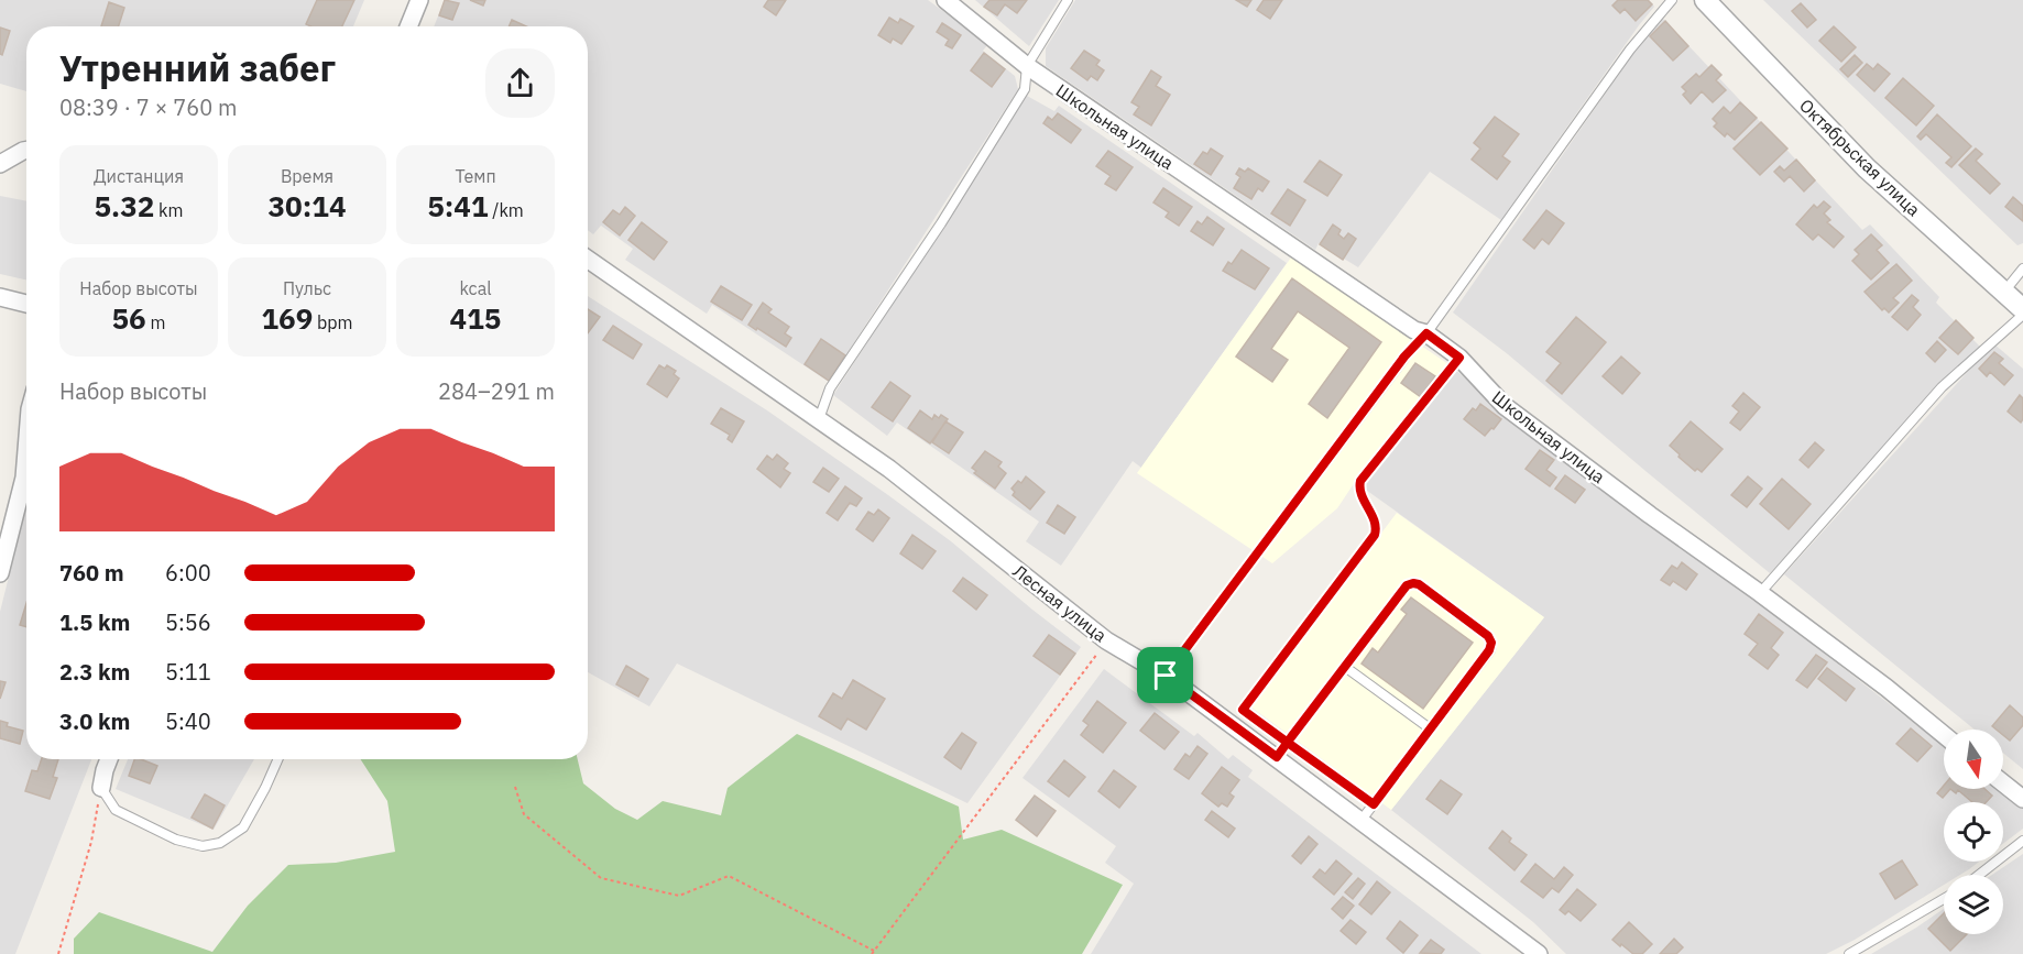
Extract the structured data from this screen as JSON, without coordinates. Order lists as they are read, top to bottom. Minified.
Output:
{"streets":{"street":["Школьная улица","Октябрьская улица","Лесная улица"]},"north":"bottom","page":{"heading":["Утренний забег","08:39 · 7 × 760 m"],"stats":[["Дистанция","5.32 km"],["Время","30:14"],["Темп","5:41 /km"],["Набор высоты","56 m"],["Пульс","169 bpm"],["kcal","415"]],"chart":["Набор высоты","284–291 m"],"list":[{"name":"760 m","note":"6:00"},{"name":"1.5 km","note":"5:56"},{"name":"2.3 km","note":"5:11"},{"name":"3.0 km","note":"5:40"}]}}
